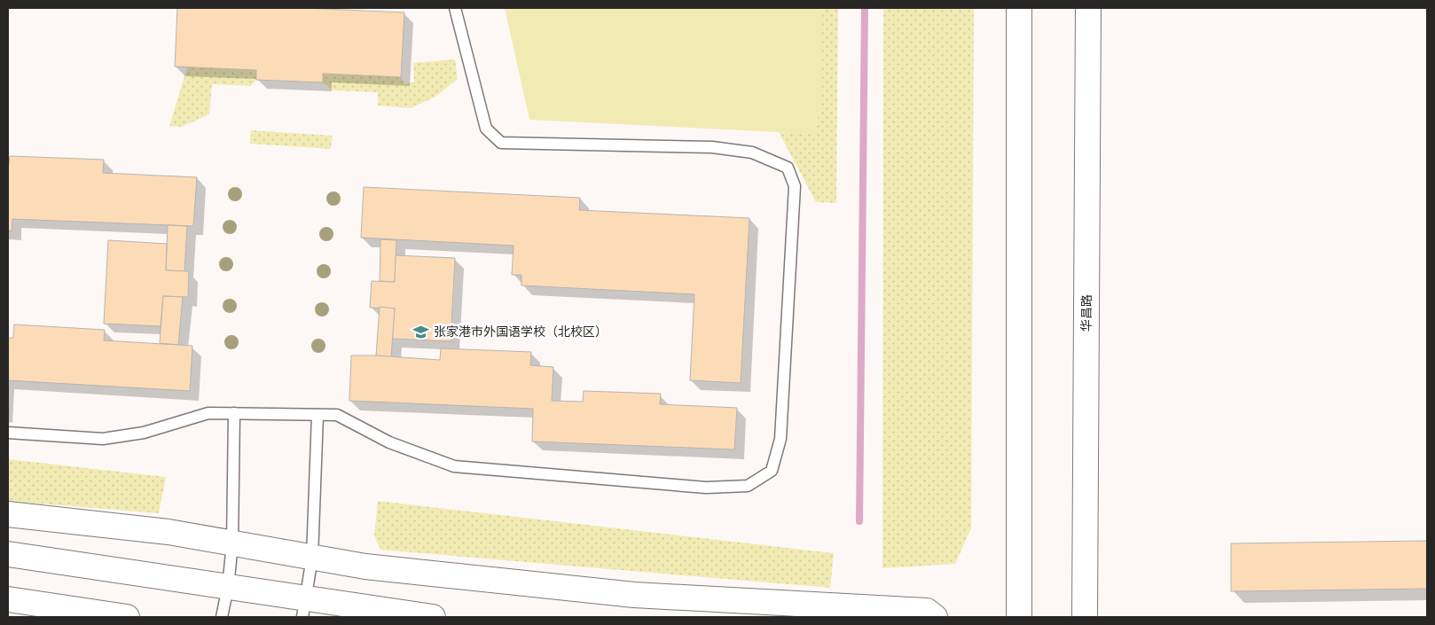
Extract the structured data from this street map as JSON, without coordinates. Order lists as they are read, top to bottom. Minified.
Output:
{"streets":{"street":["华昌路"]},"places":{"school or university":["张家港市外国语学校（北校区）"]}}
